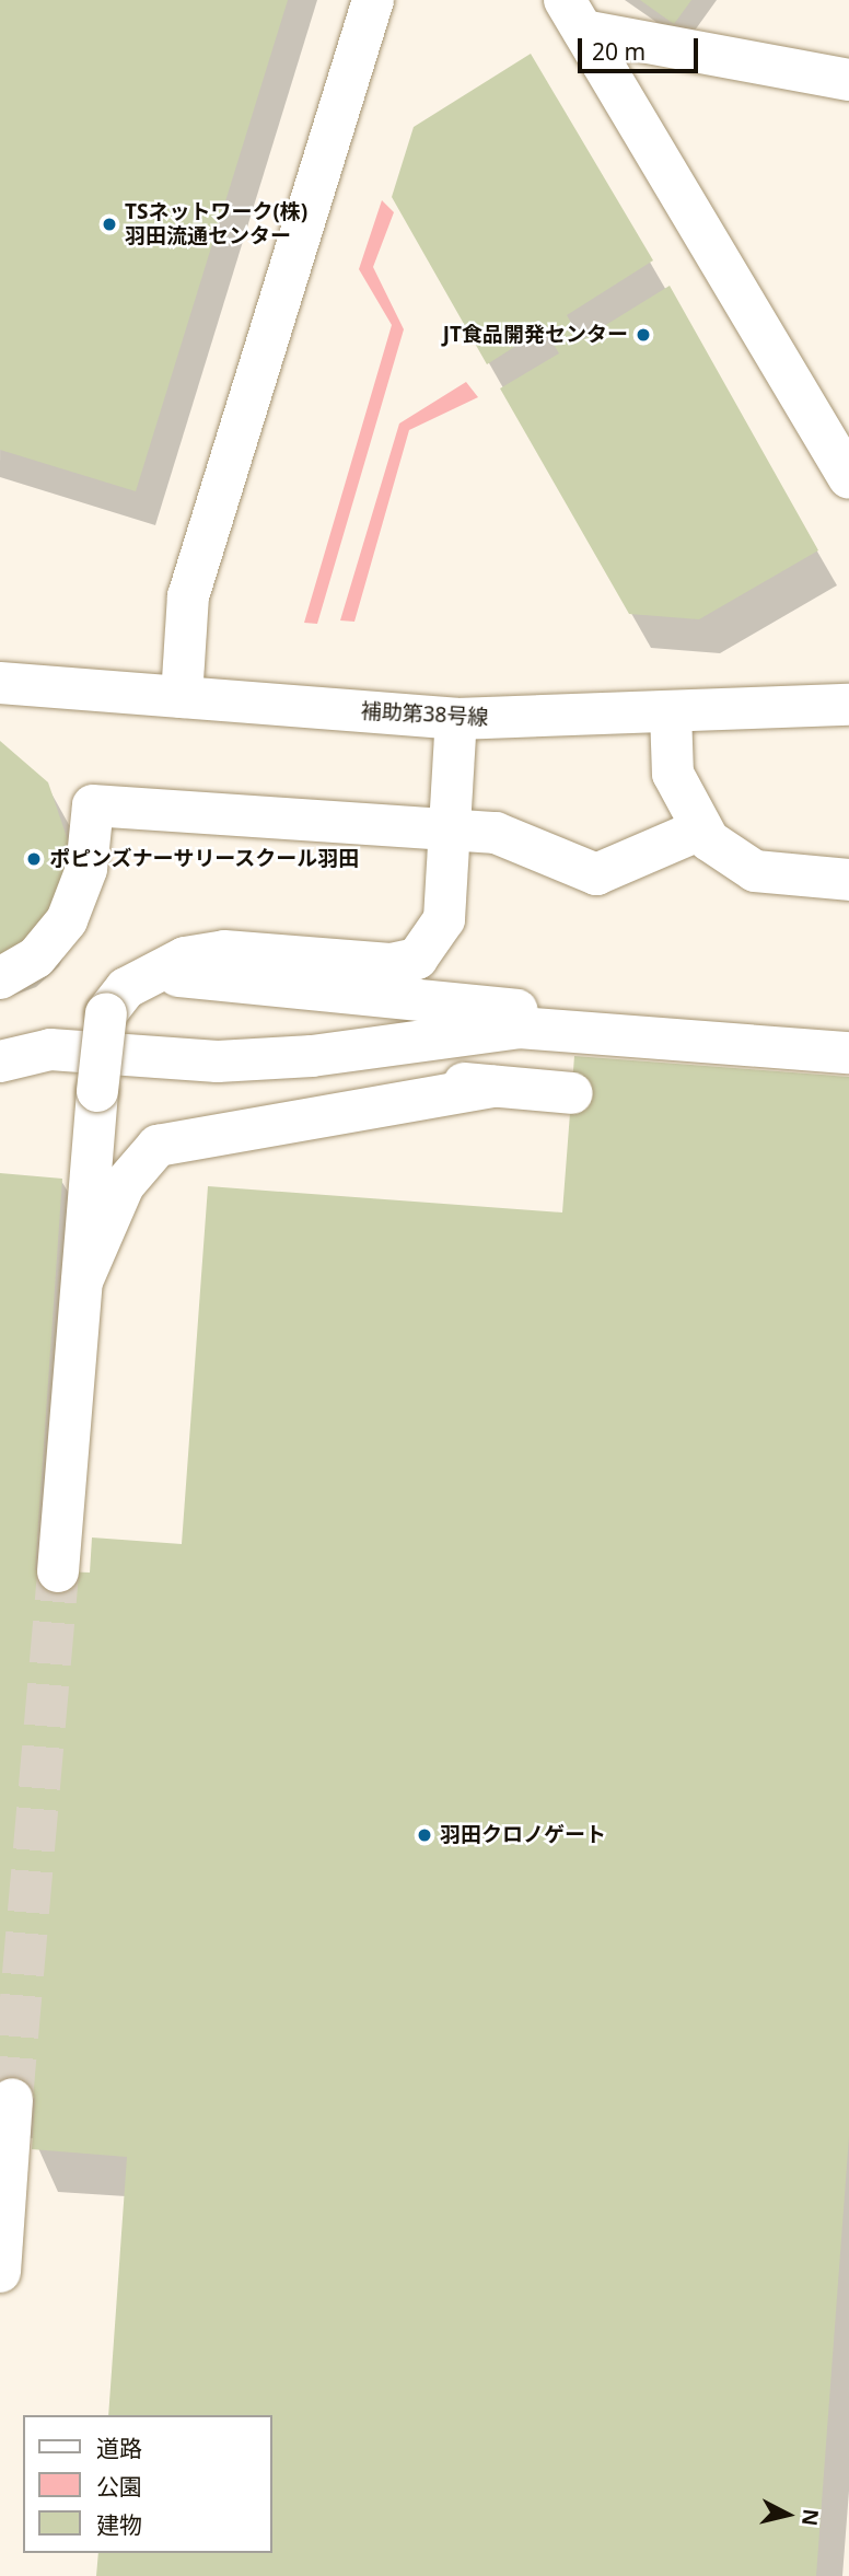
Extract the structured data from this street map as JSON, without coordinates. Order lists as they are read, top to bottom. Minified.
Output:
{"streets":{"street":["補助第38号線"]},"places":["TSネットワーク(株) 羽田流通センター","JT食品開発センター","ポピンズナーサリースクール羽田","羽田クロノゲート"],"legend":["道路","公園","建物"],"scale_bar":"20 m","north":"right"}
